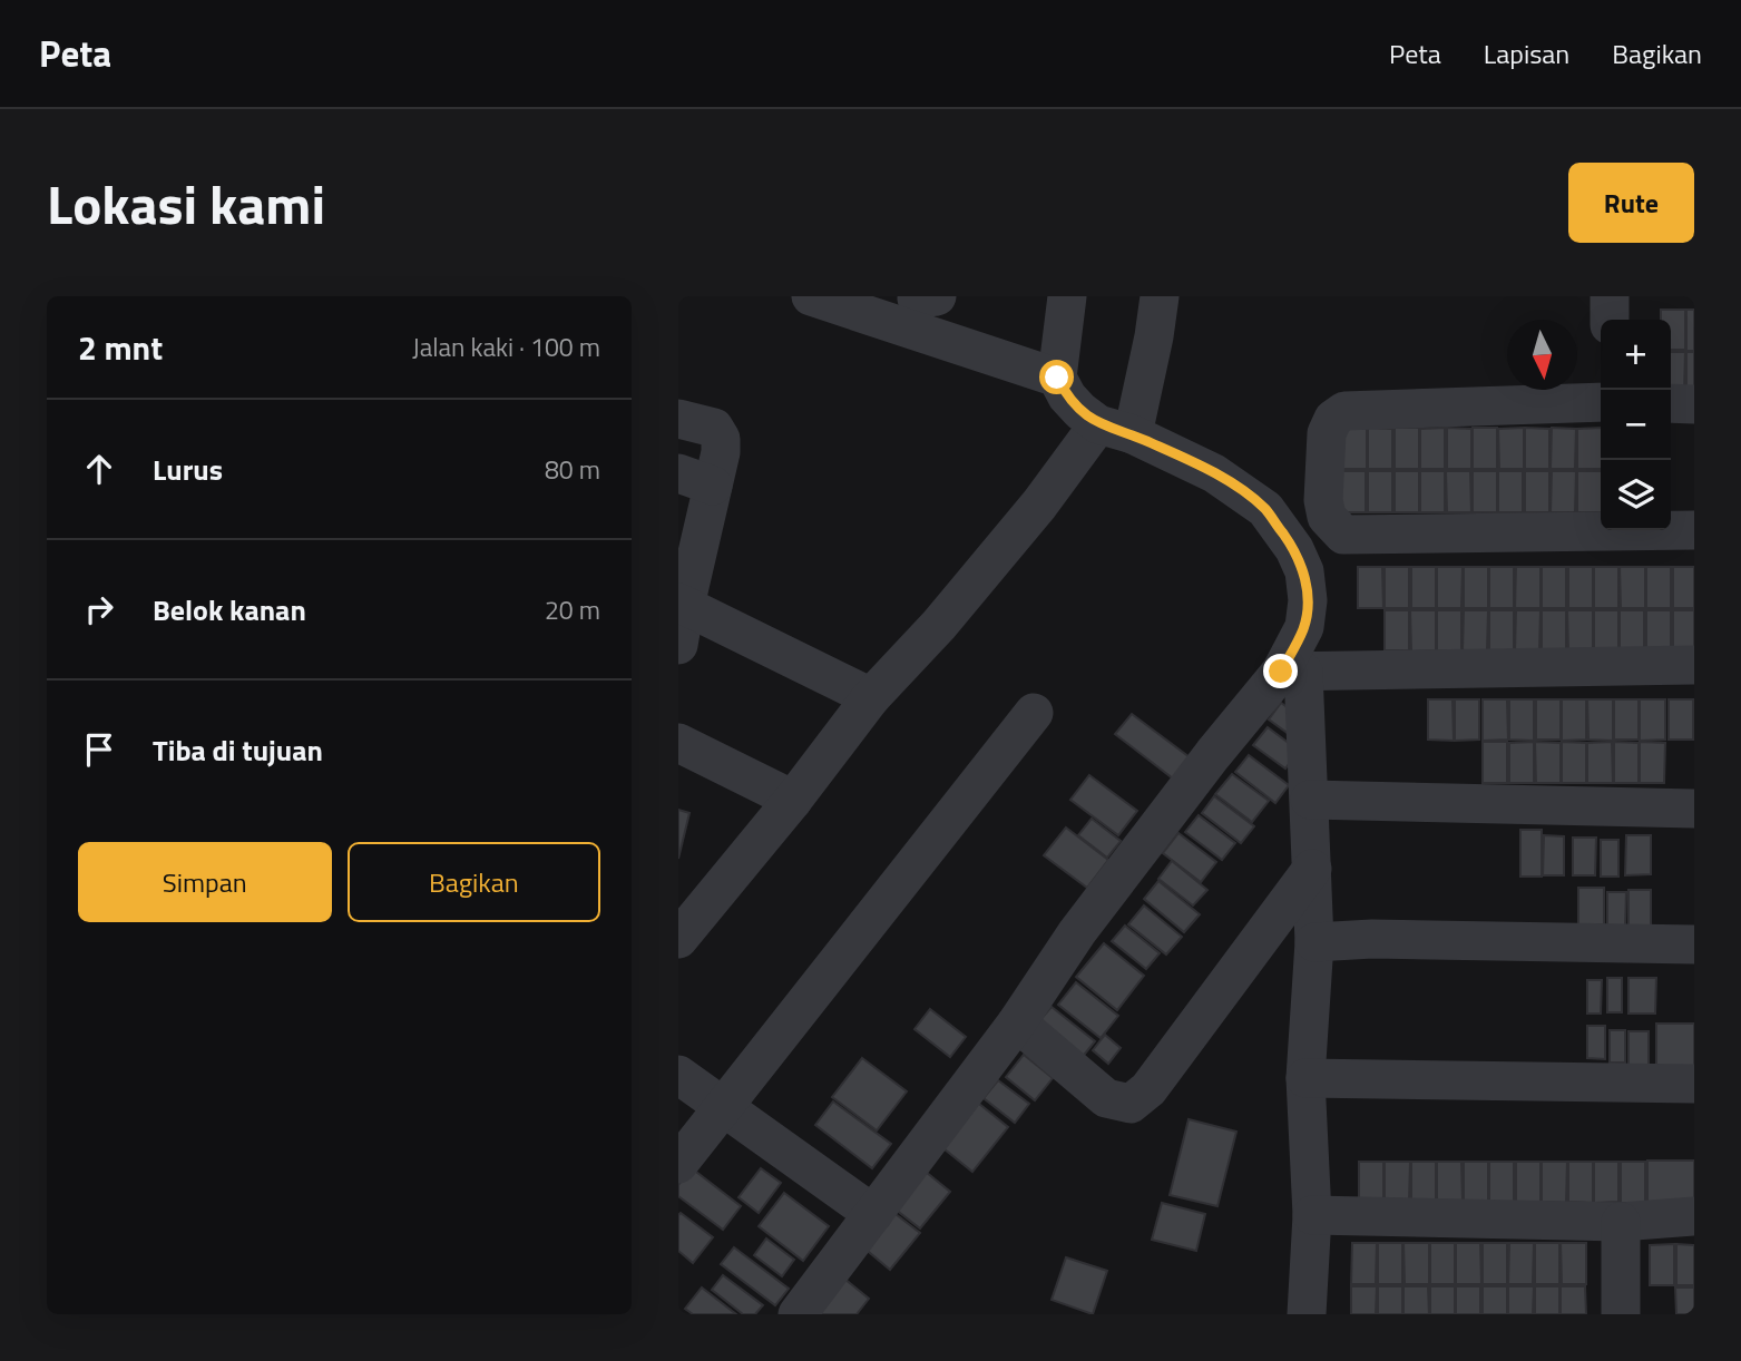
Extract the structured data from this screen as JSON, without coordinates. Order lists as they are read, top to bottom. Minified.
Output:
{"north":"bottom","page":{"header":"Peta","nav":["Peta","Lapisan","Bagikan"],"title":"Lokasi kami","buttons":["Rute",["Simpan","Bagikan"]],"heading":["2 mnt","Jalan kaki · 100 m"],"map_buttons":["+","−"],"list":[["Lurus","80 m"],["Belok kanan","20 m"],"Tiba di tujuan"]}}
